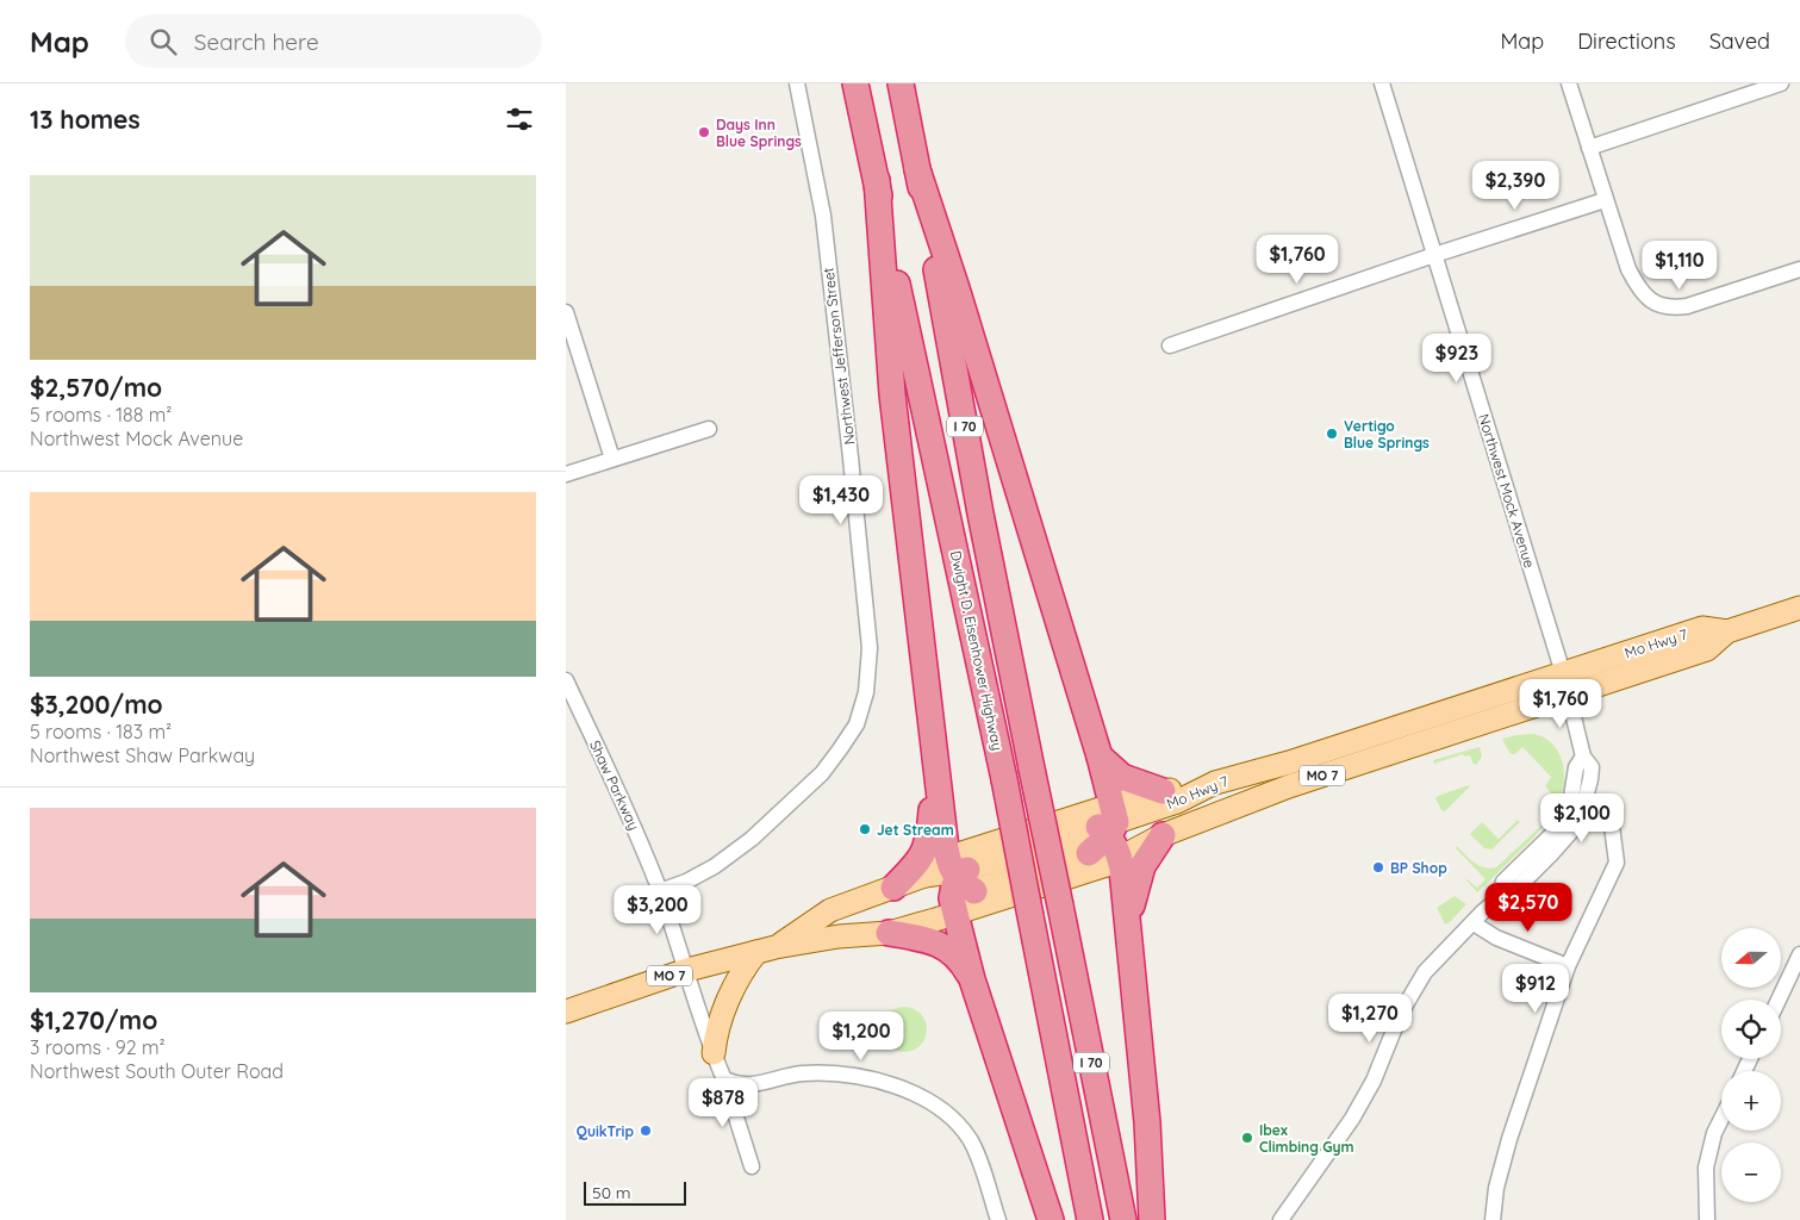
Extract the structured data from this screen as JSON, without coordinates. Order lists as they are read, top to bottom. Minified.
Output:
{"streets":{"highway":["I 70","Dwight D. Eisenhower Highway"],"main road":["Mo Hwy 7","MO 7"],"street":["Northwest Jefferson Street","Northwest Mock Avenue","Shaw Parkway"]},"crossings":[["Northwest Jefferson Street","Shaw Parkway"],["Northwest Mock Avenue","Mo Hwy 7"],["Mo Hwy 7","MO 7"],["MO 7","Shaw Parkway"]],"places":["Days Inn Blue Springs","Vertigo Blue Springs","Jet Stream","BP Shop","QuikTrip","Ibex Climbing Gym"],"scale_bar":"50 m","north":"left","page":{"header":"Map","search":"Search here","nav":["Map","Directions","Saved"],"heading":"13 homes","list":[{"name":"$2,570/mo","note":"5 rooms · 188 m² · Northwest Mock Avenue"},{"name":"$3,200/mo","note":"5 rooms · 183 m² · Northwest Shaw Parkway"},{"name":"$1,270/mo","note":"3 rooms · 92 m² · Northwest South Outer Road"}],"price":["$2,390","$1,760","$1,110","$923","$1,430","$1,760","$2,100","$2,570","$3,200","$912","$1,270","$1,200","$878"],"map_buttons":["+","−"],"scale":"50 m"}}
